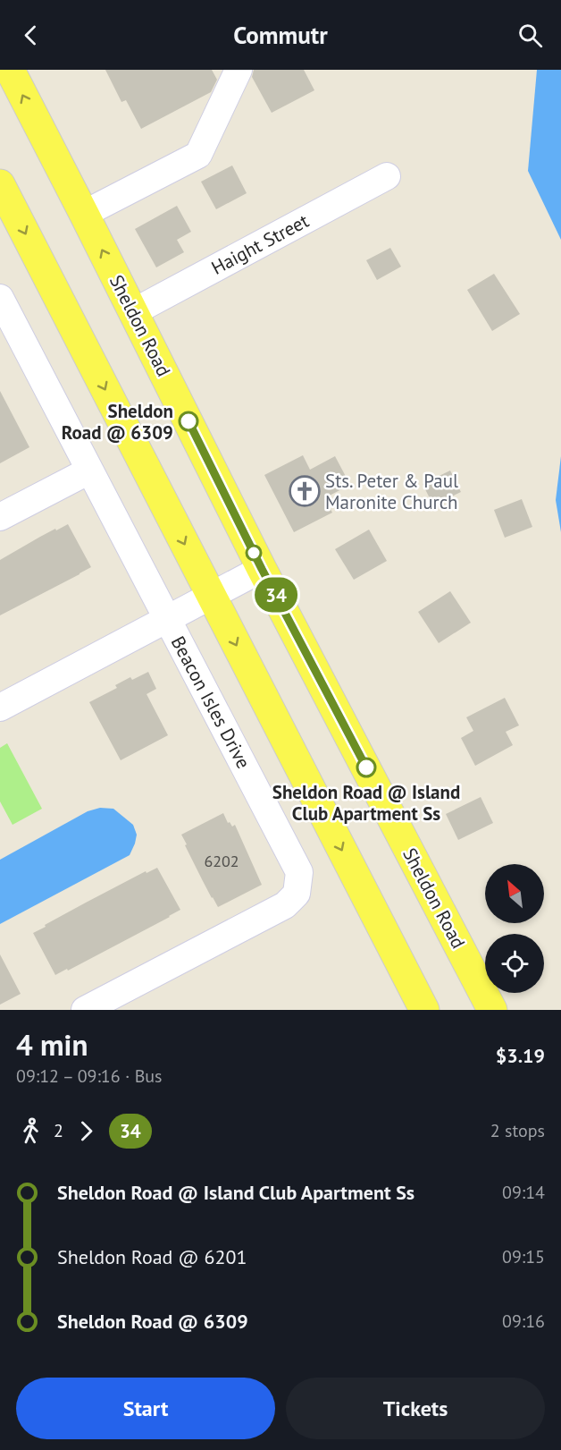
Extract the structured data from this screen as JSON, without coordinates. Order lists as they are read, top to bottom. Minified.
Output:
{"streets":{"main road":["Sheldon Road"],"street":["Haight Street","Beacon Isles Drive"]},"crossings":[["Haight Street","Sheldon Road"]],"places":{"other":["Sheldon Road @ 6309","Sheldon Road @ Island Club Apartment Ss"],"church":["Sts. Peter & Paul Maronite Church"]},"lines":["bus line 34"],"house_numbers":["6202"],"north":"top left","page":{"header":"Commutr","on_map":"34","heading":["4 min","09:12 – 09:16 · Bus","$3.19"],"legs":["2","34","2 stops"],"list":[{"name":"Sheldon Road @ Island Club Apartment Ss","value":"09:14"},{"name":"Sheldon Road @ 6201","value":"09:15"},{"name":"Sheldon Road @ 6309","value":"09:16"}],"buttons":["Start","Tickets"]}}
